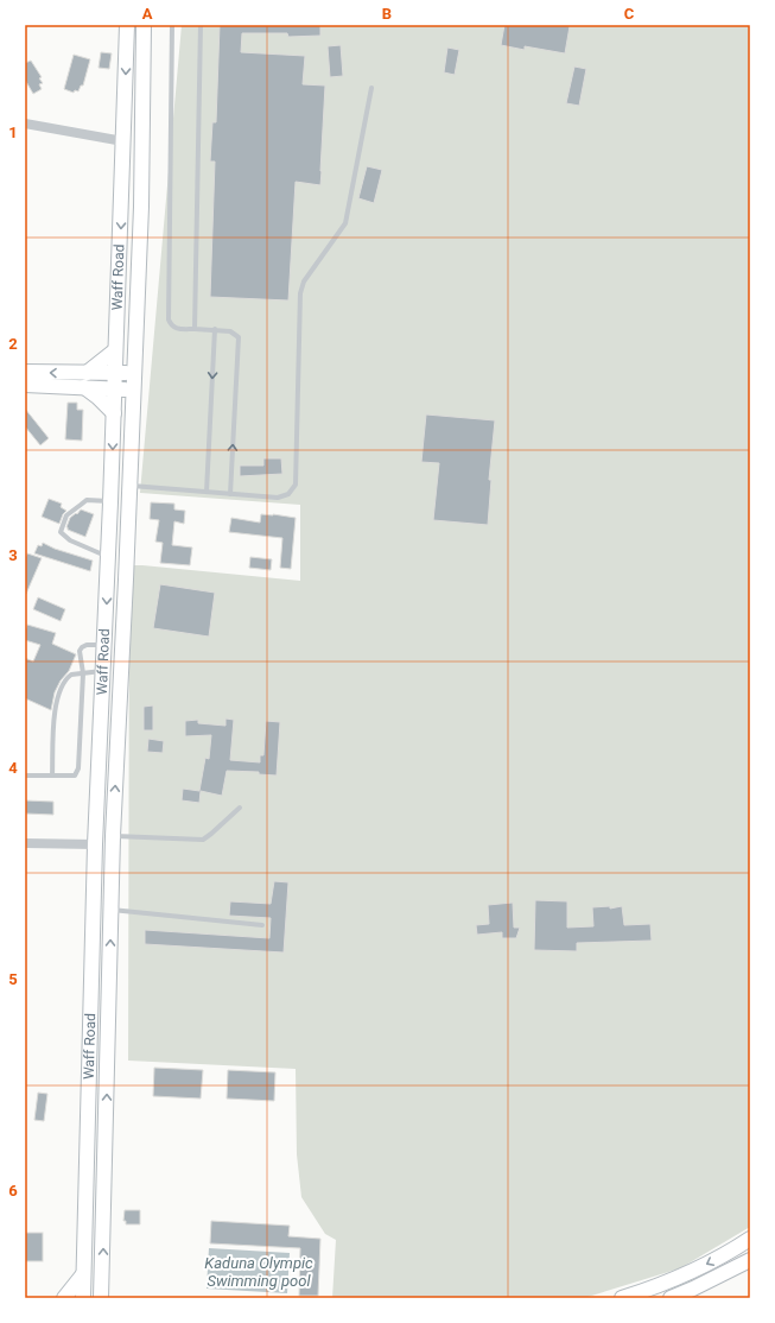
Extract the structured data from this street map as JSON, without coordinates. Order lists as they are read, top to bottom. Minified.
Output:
{"streets":{"street":["Waff Road"]},"water":["Kaduna Olympic Swimming pool"],"grid":{"columns":["A","B","C"],"rows":["1","2","3","4","5","6"]}}
